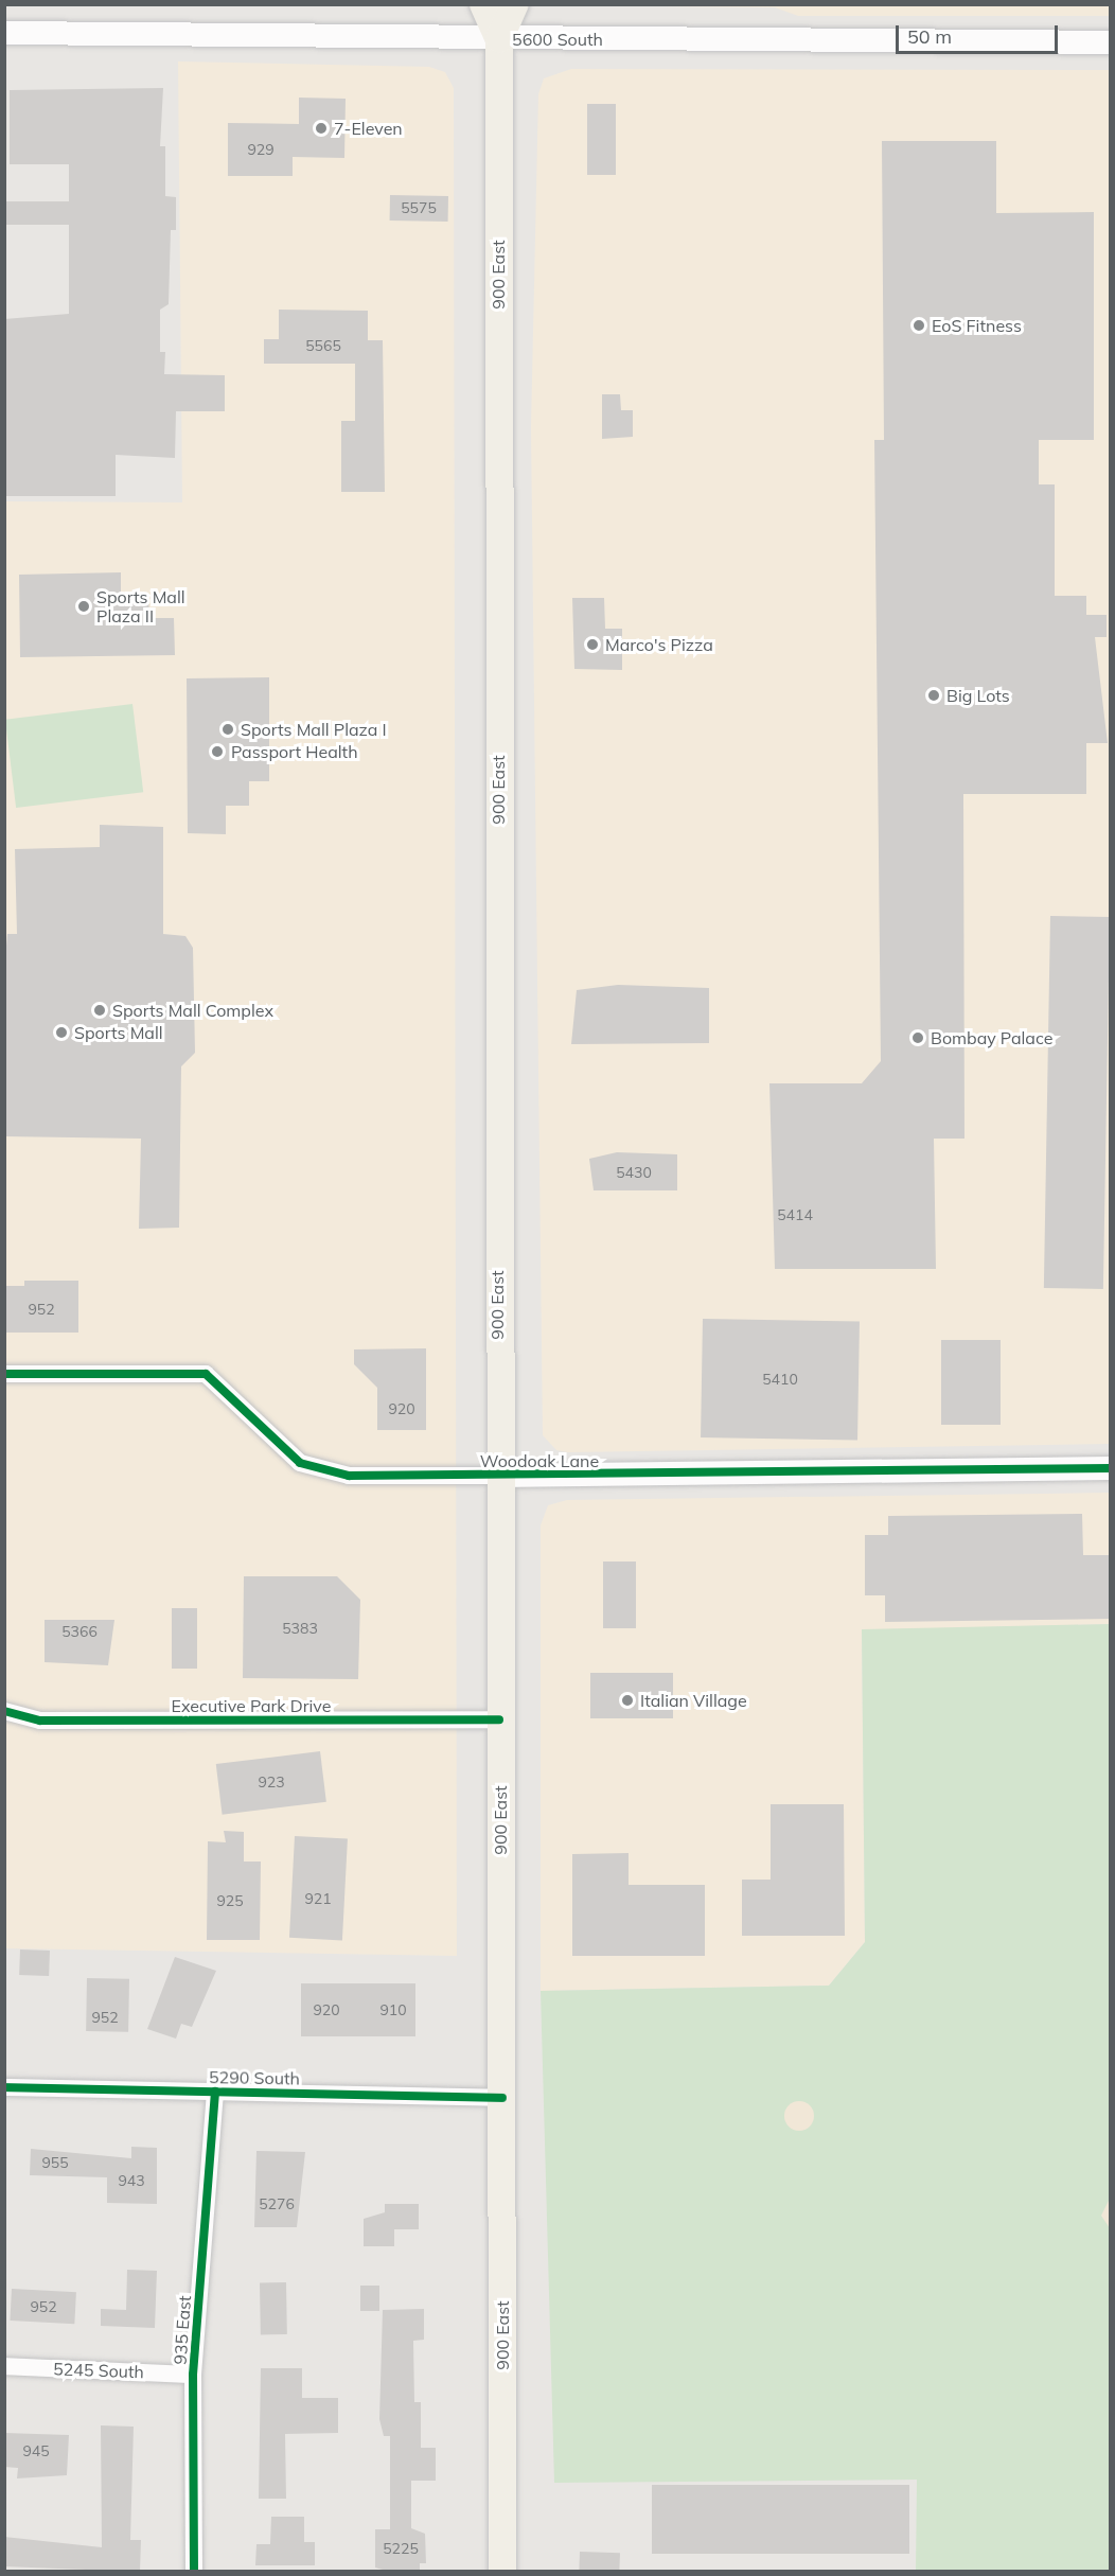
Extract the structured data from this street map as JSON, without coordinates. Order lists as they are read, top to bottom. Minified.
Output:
{"streets":{"main road":["5600 South","900 East","Woodoak Lane"],"street":["Executive Park Drive","5290 South","935 East","5245 South"]},"crossings":[["5600 South","900 East"],["900 East","Woodoak Lane"],["900 East","Executive Park Drive"],["900 East","5290 South"],["5290 South","935 East"],["935 East","5245 South"]],"places":["7-Eleven","EoS Fitness","Sports Mall Plaza II","Marco's Pizza","Big Lots","Sports Mall Plaza I","Passport Health","Sports Mall Complex","Sports Mall","Bombay Palace","Italian Village"],"house_numbers":["929","5575","5565","5430","5414","952","5410","920","5383","5366","923","921","925","920","910","952","955","943","5276","952","945","5225"],"scale_bar":"50 m"}
